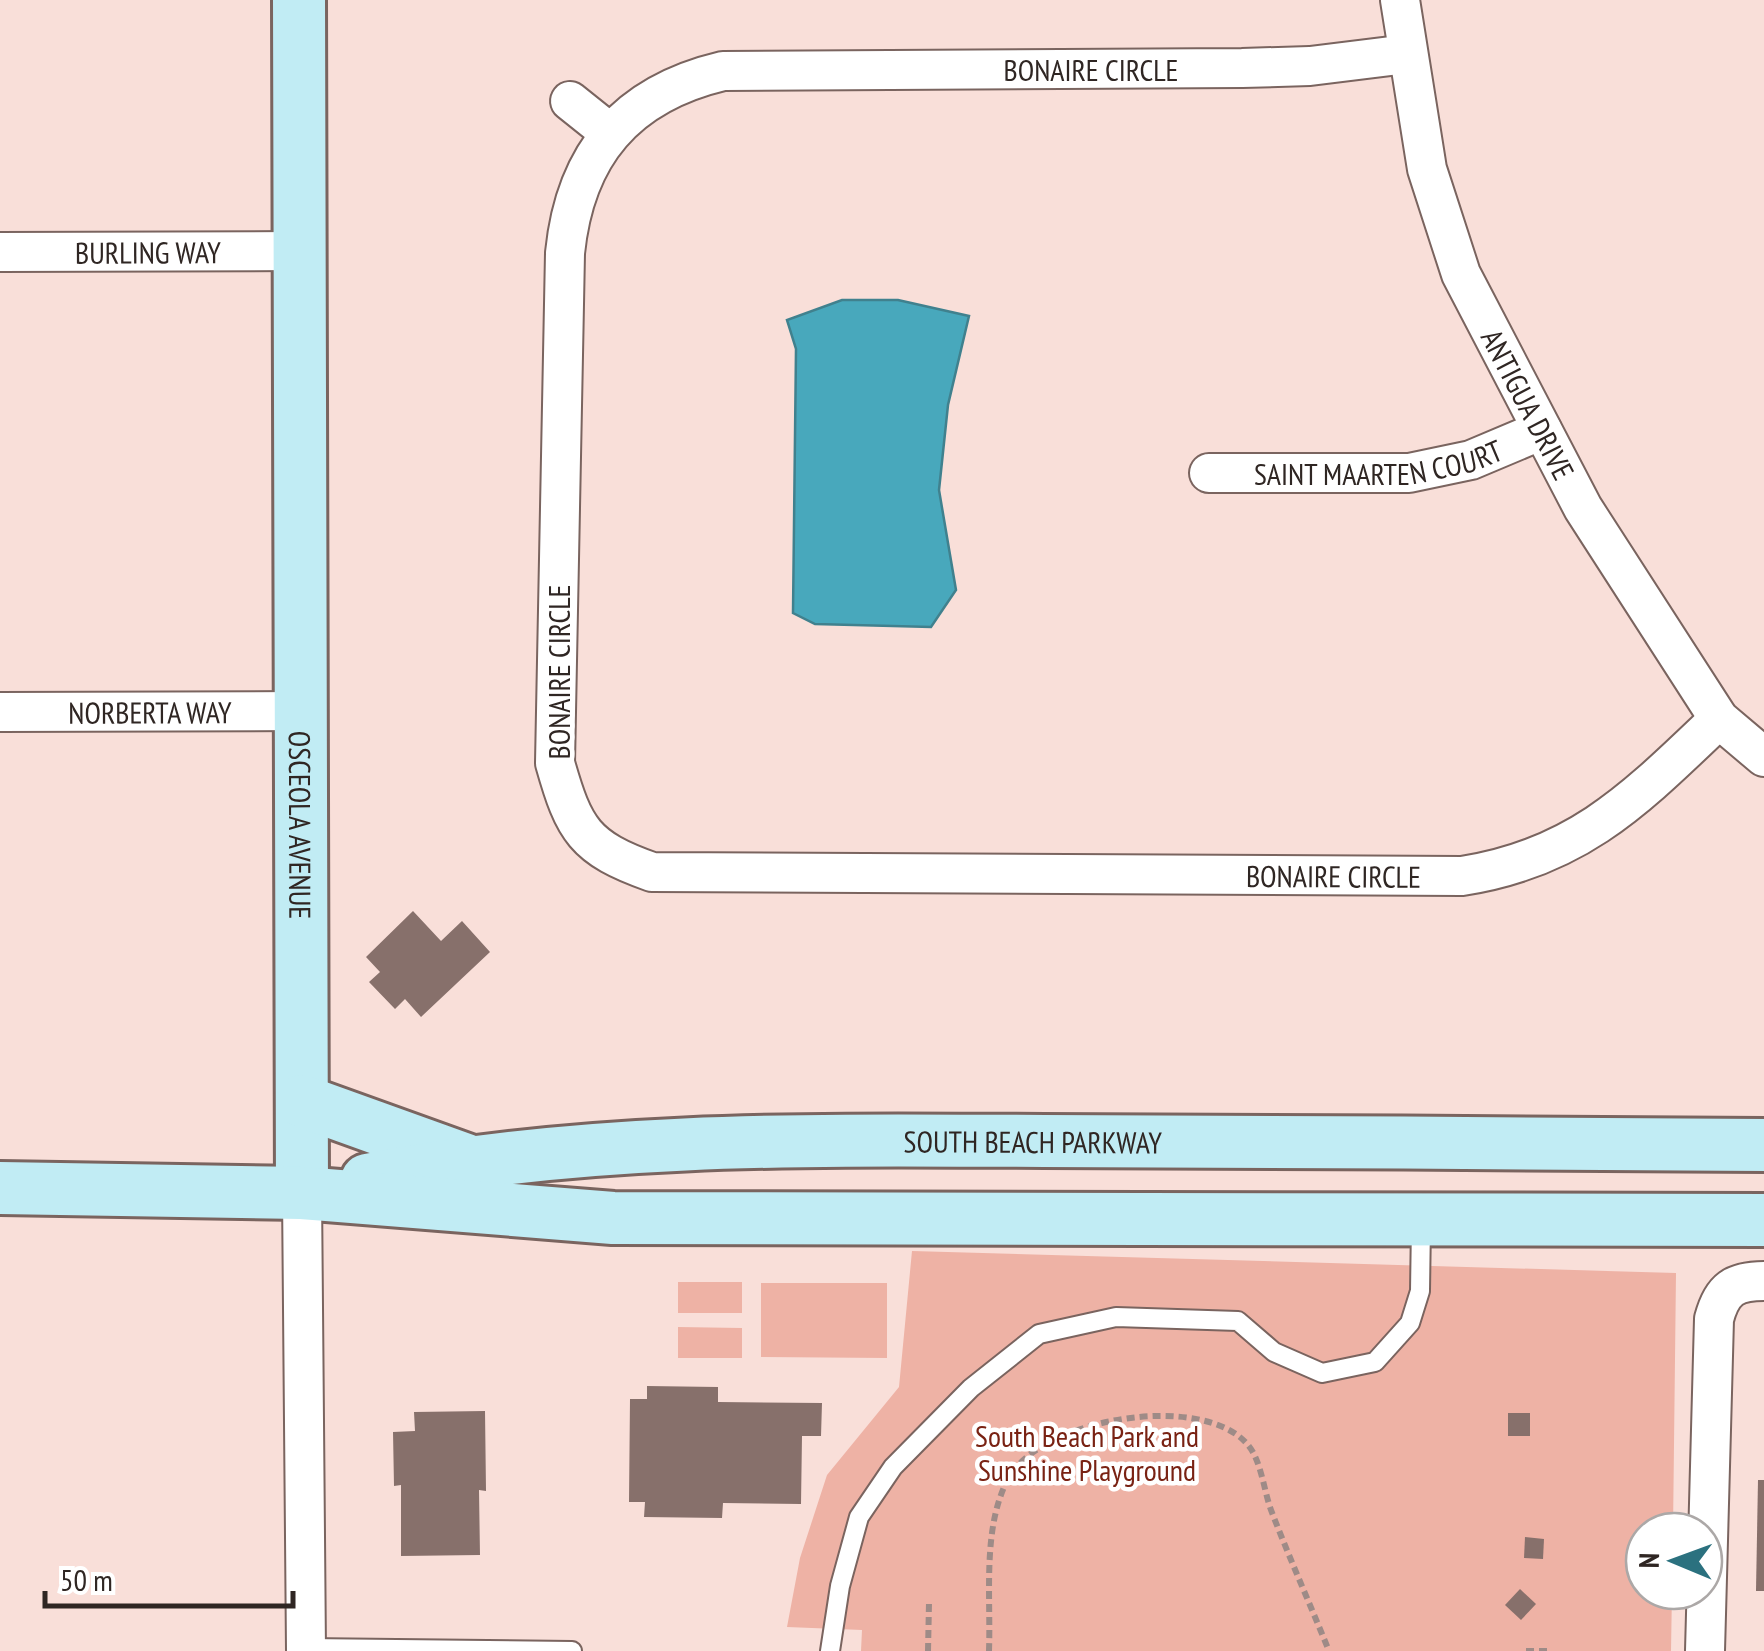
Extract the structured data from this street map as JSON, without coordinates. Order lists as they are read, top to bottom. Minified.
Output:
{"streets":{"street":["BONAIRE CIRCLE","BURLING WAY","ANTIGUA DRIVE","SAINT MAARTEN COURT","NORBERTA WAY","OSCEOLA AVENUE","SOUTH BEACH PARKWAY"]},"crossings":[["BONAIRE CIRCLE","ANTIGUA DRIVE"],["BURLING WAY","OSCEOLA AVENUE"],["ANTIGUA DRIVE","SAINT MAARTEN COURT"],["NORBERTA WAY","OSCEOLA AVENUE"],["OSCEOLA AVENUE","SOUTH BEACH PARKWAY"]],"parks":["South Beach Park and Sunshine Playground"],"scale_bar":"50 m","north":"left"}
